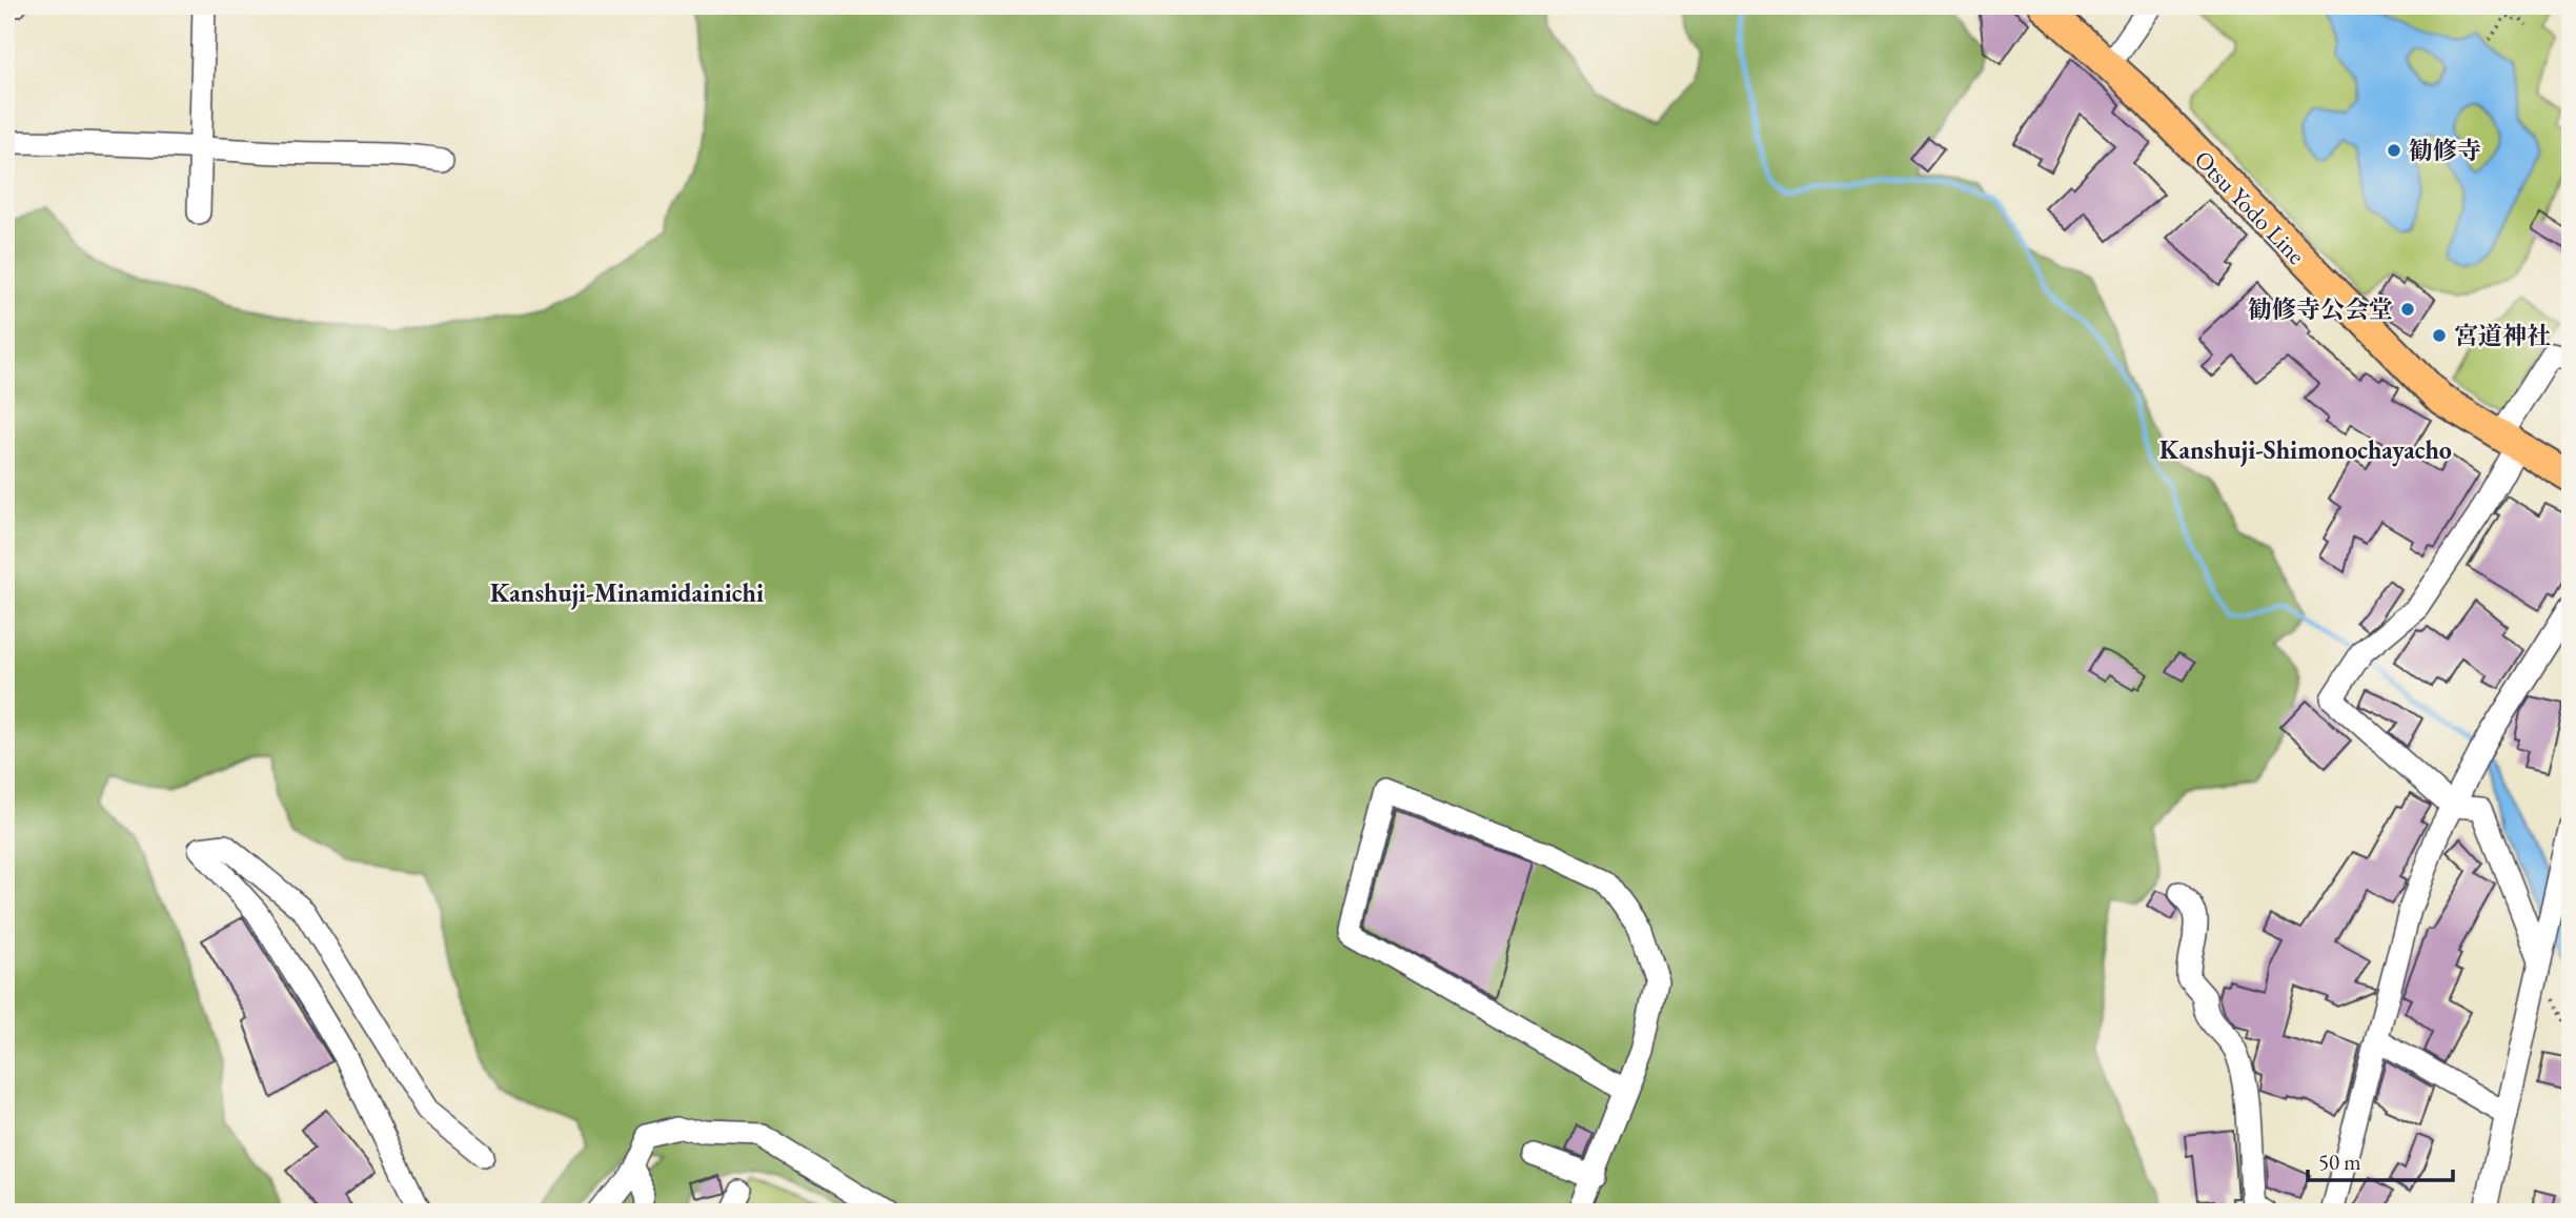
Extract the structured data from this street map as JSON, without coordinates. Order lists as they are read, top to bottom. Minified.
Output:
{"streets":{"main road":["Otsu Yodo Line"]},"districts":["Kanshuji-Shimonochayacho","Kanshuji-Minamidainichi"],"places":["勧修寺","勧修寺公会堂","宮道神社"],"scale_bar":"50 m"}
